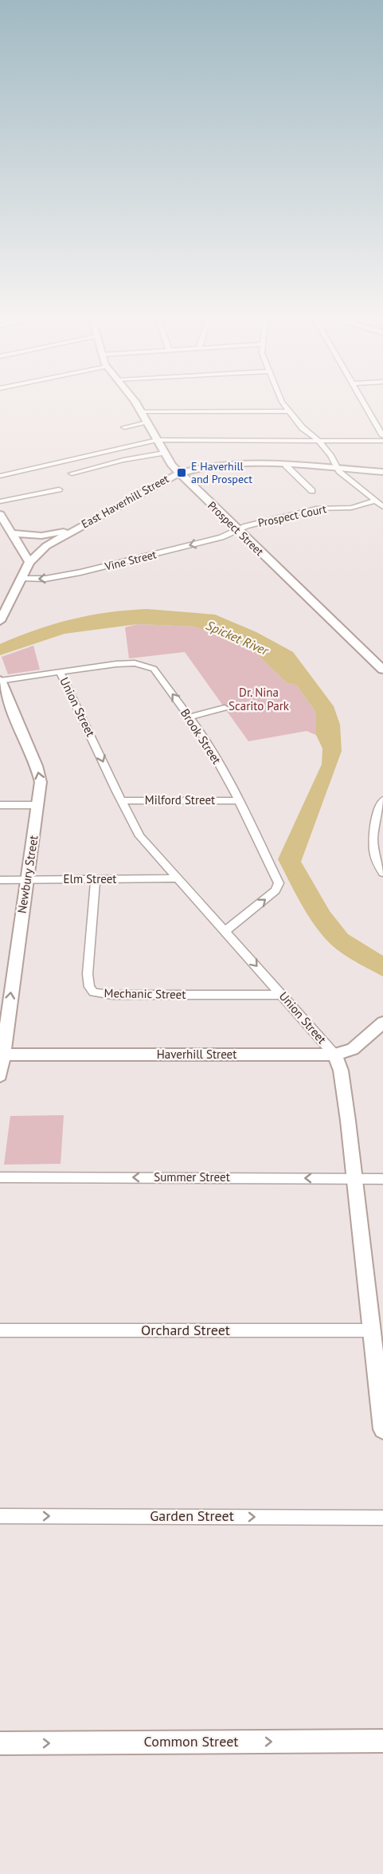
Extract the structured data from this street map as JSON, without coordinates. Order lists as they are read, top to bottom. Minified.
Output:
{"streets":{"street":["East Haverhill Street","Prospect Court","Prospect Street","Vine Street","Union Street","Brook Street","Milford Street","Newbury Street","Elm Street","Mechanic Street","Haverhill Street","Summer Street","Orchard Street","Garden Street","Common Street"]},"crossings":[["East Haverhill Street","Prospect Street"],["East Haverhill Street","Vine Street"],["Prospect Court","Prospect Street"],["Prospect Court","Vine Street"],["Prospect Street","Vine Street"],["Union Street","Brook Street"],["Union Street","Milford Street"],["Union Street","Elm Street"],["Union Street","Mechanic Street"],["Union Street","Haverhill Street"],["Union Street","Summer Street"],["Union Street","Orchard Street"],["Brook Street","Milford Street"],["Brook Street","Newbury Street"],["Newbury Street","Elm Street"],["Newbury Street","Haverhill Street"],["Elm Street","Mechanic Street"]],"one_way":["Newbury Street","Summer Street","Garden Street","Common Street"],"water":["Spicket River"],"parks":["Dr. Nina Scarito Park"],"places":{"transit":["E Haverhill and Prospect"]}}
